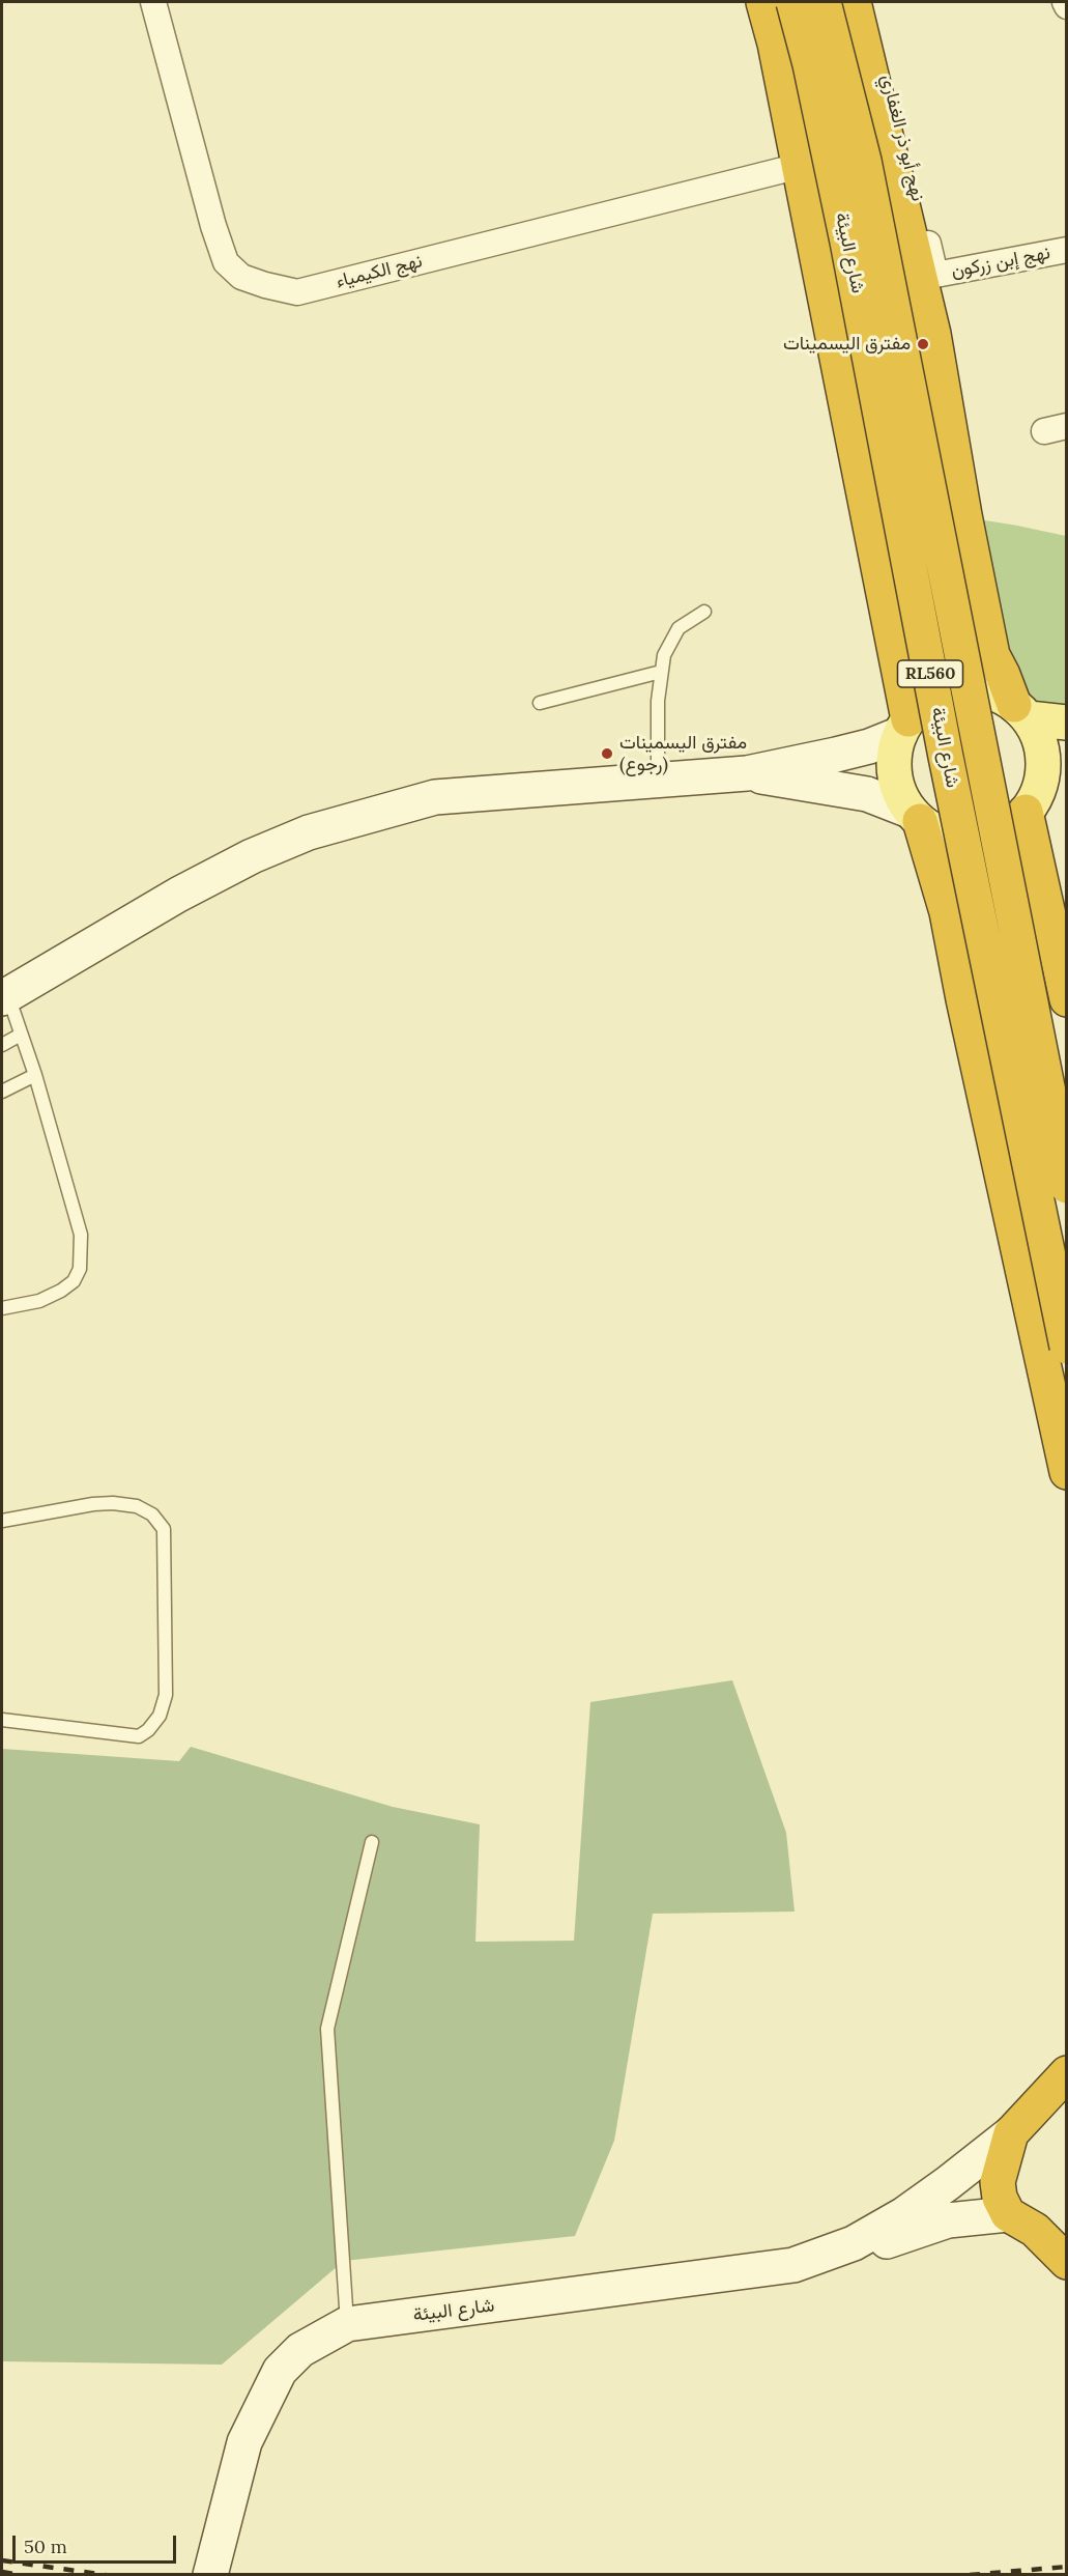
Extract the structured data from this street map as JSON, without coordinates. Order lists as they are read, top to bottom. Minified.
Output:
{"streets":{"highway":["شارع البيئة","RL560"],"street":["نهج أبو ذر الغفاري","نهج إبن زركون","نهج الكيمياء"]},"crossings":[["نهج أبو ذر الغفاري","نهج إبن زركون"]],"places":["مفترق اليسمينات","مفترق اليسمينات (رجوع)"],"scale_bar":"50 m"}
